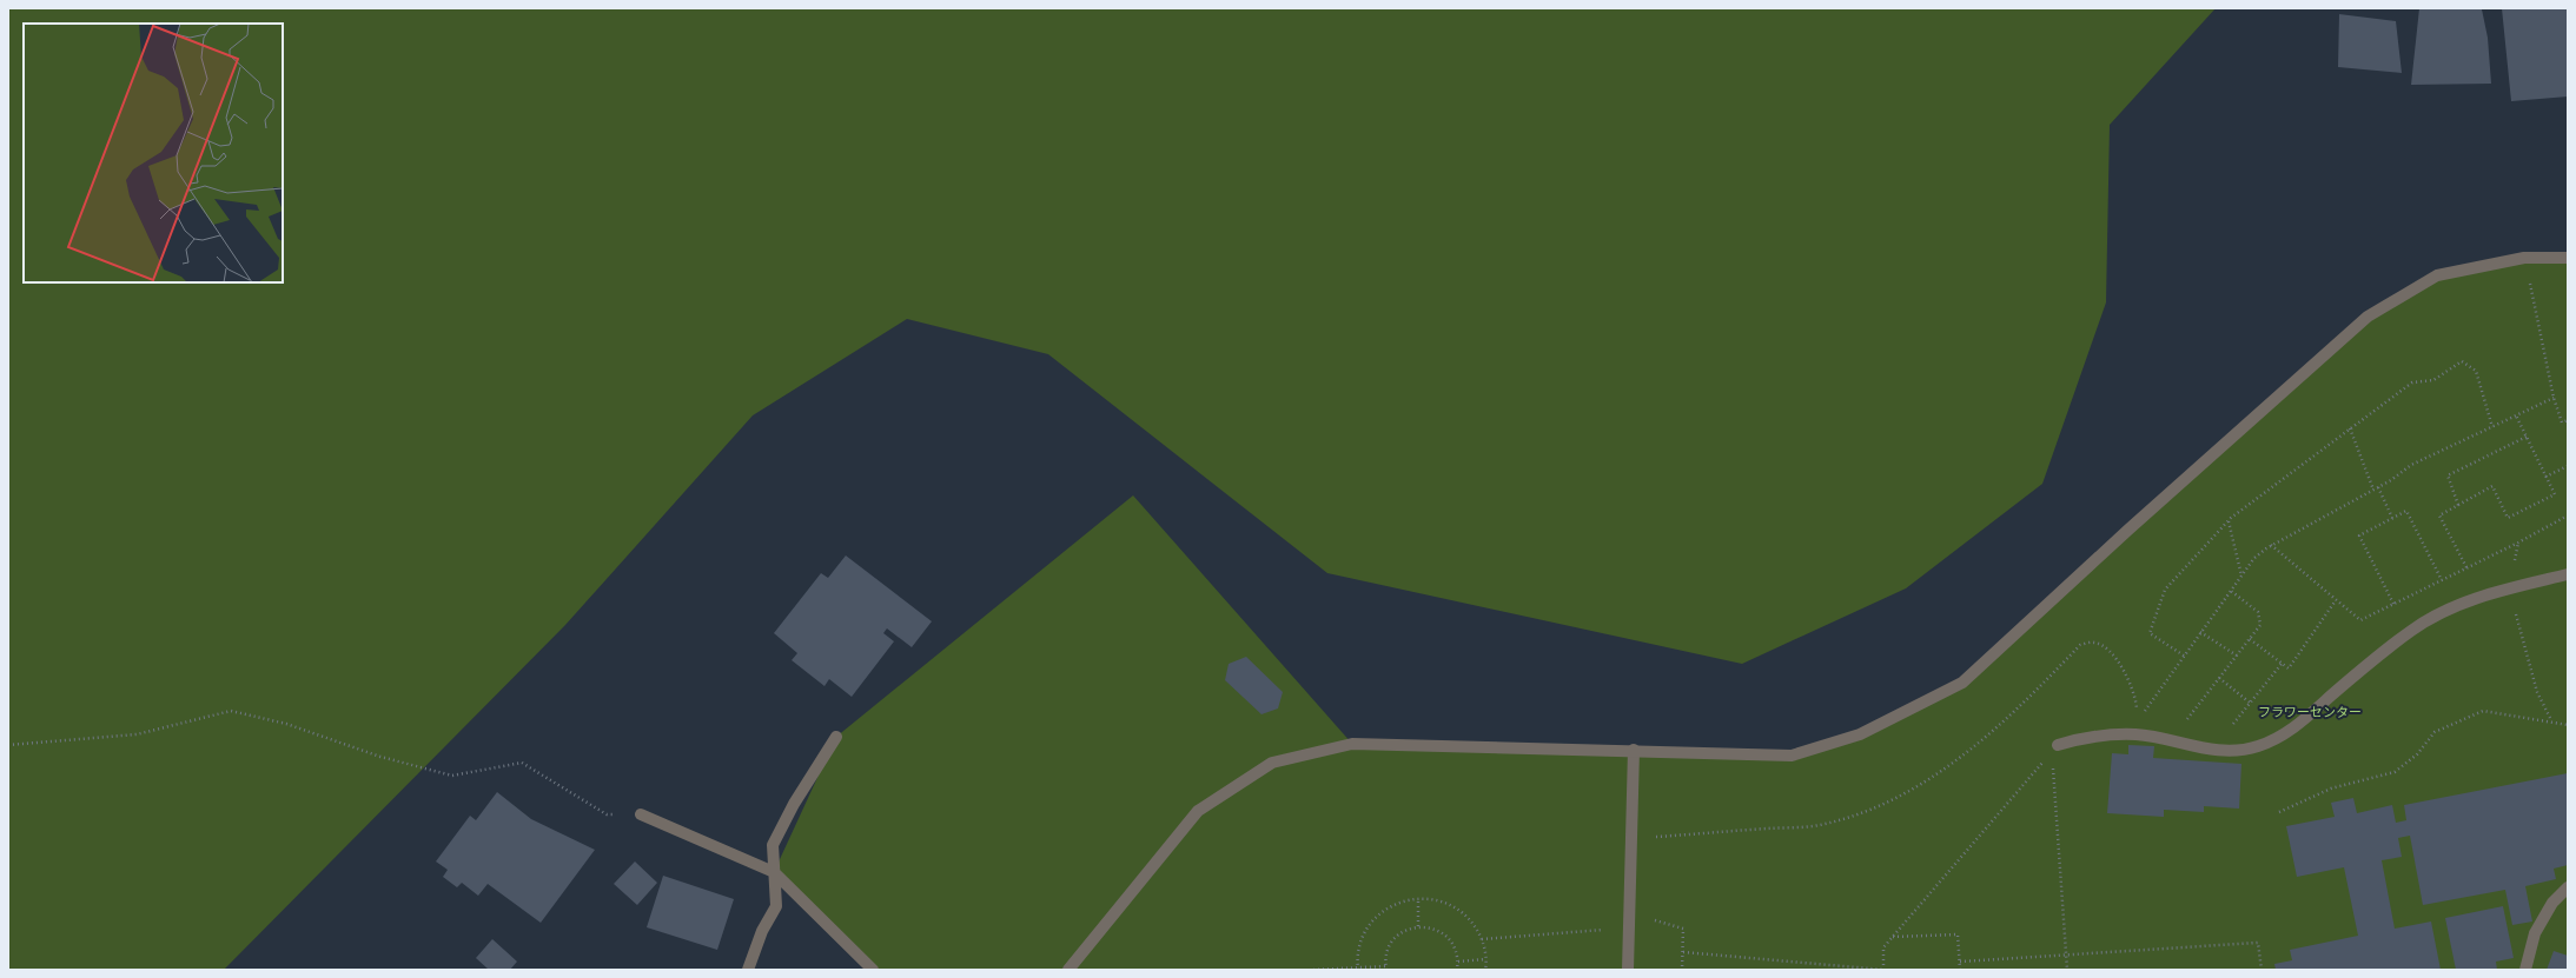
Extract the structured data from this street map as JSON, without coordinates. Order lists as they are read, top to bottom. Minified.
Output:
{"parks":["フラワーセンター"]}
